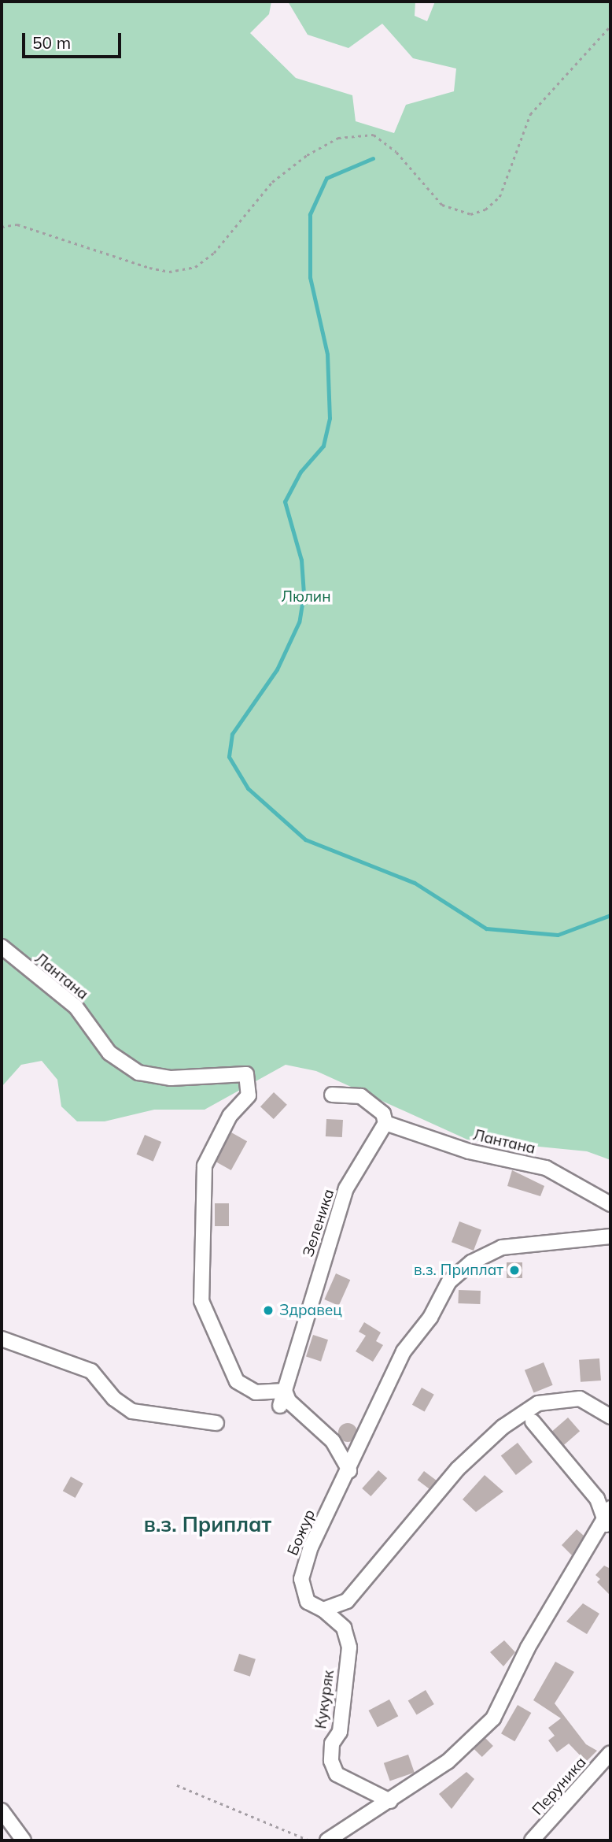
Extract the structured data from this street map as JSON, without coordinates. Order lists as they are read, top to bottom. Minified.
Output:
{"streets":{"street":["Лантана","Зеленика","Божур","Кукуряк","Перуника"]},"crossings":[["Лантана","Зеленика"],["Божур","Кукуряк"]],"districts":["в.з. Приплат"],"parks":["Люлин"],"places":["в.з. Приплат","Здравец"],"scale_bar":"50 m"}
